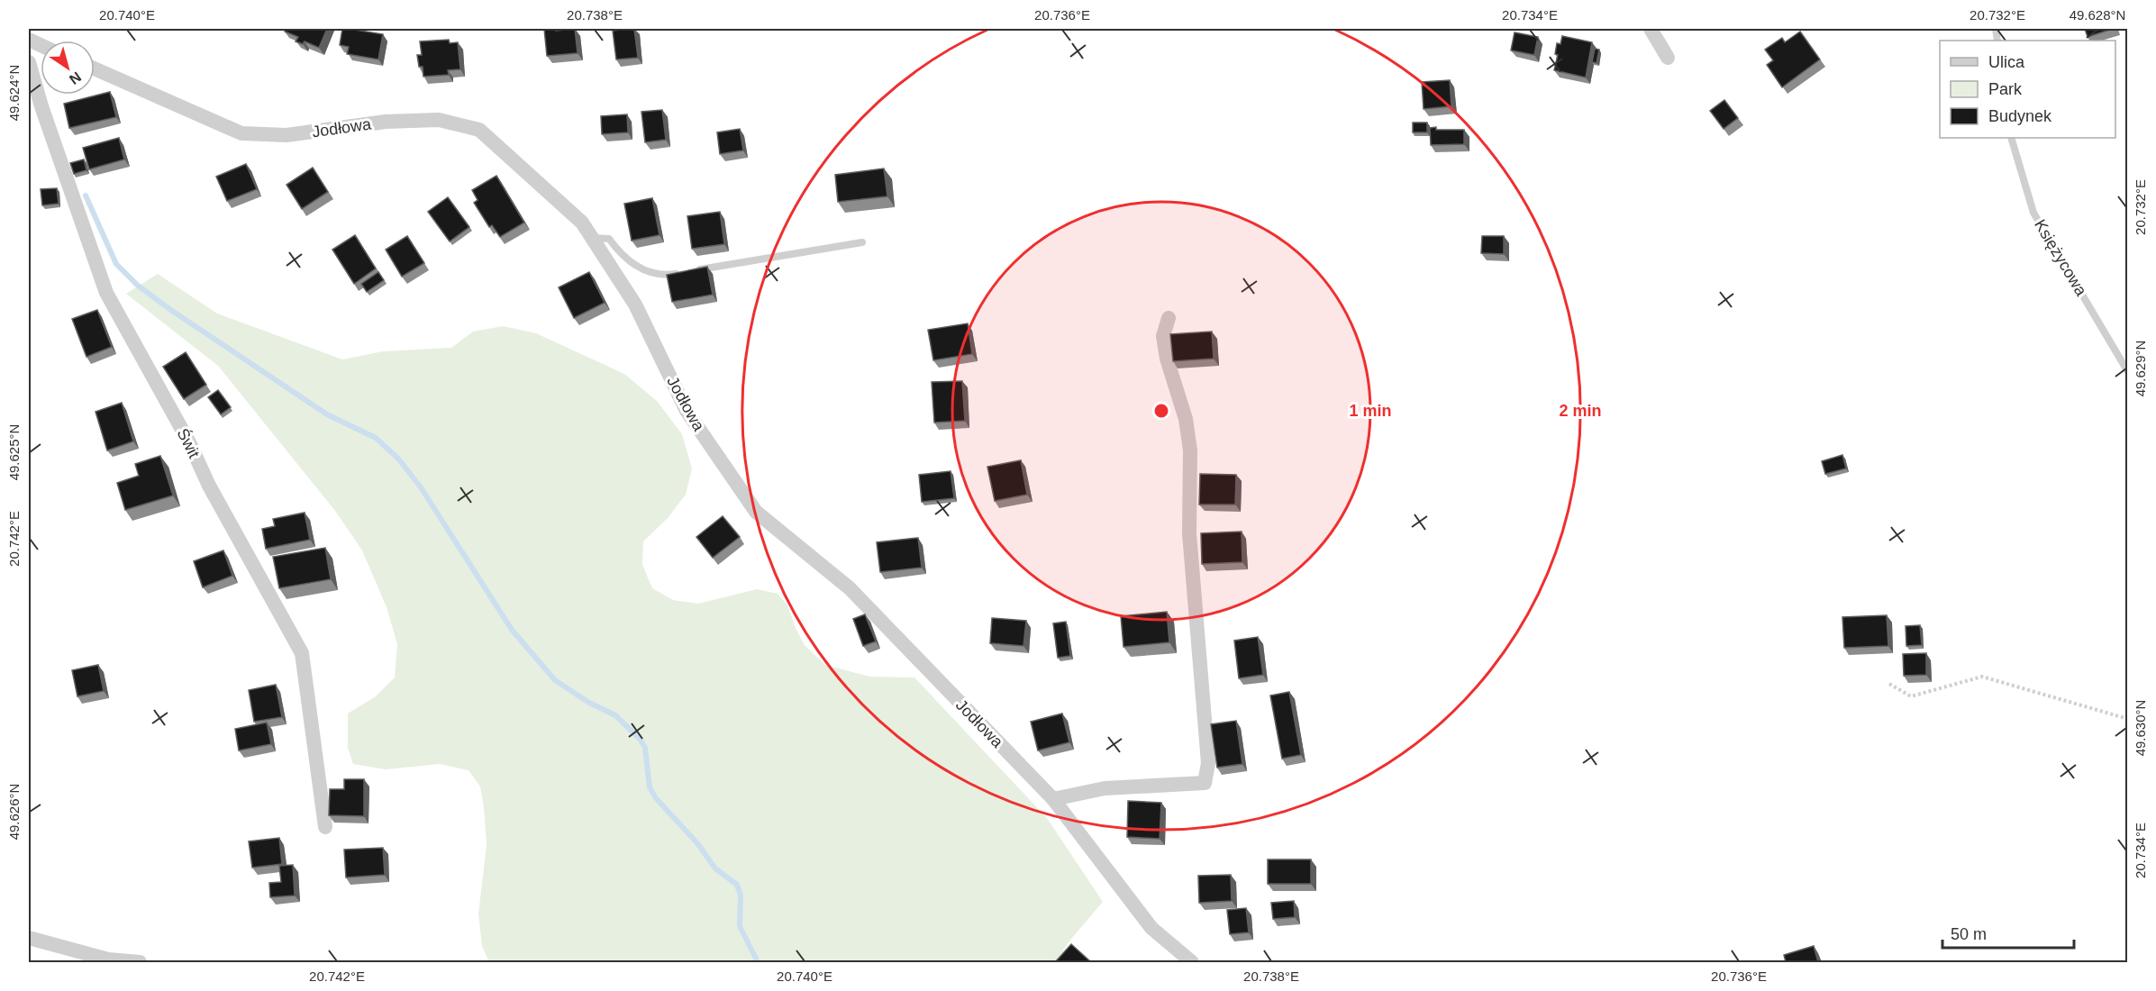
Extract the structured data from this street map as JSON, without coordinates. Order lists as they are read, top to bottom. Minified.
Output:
{"streets":{"street":["Jodłowa","Świt"],"lane":["Księżycowa"]},"legend":["Ulica","Park","Budynek"],"scale_bar":"50 m","north":"bottom right","coordinates":["20.740°E","20.738°E","20.736°E","20.734°E","20.732°E","49.628°N","49.624°N","49.629°N","49.625°N","20.742°E","49.630°N","49.626°N"],"rings":["1 min","2 min"]}
